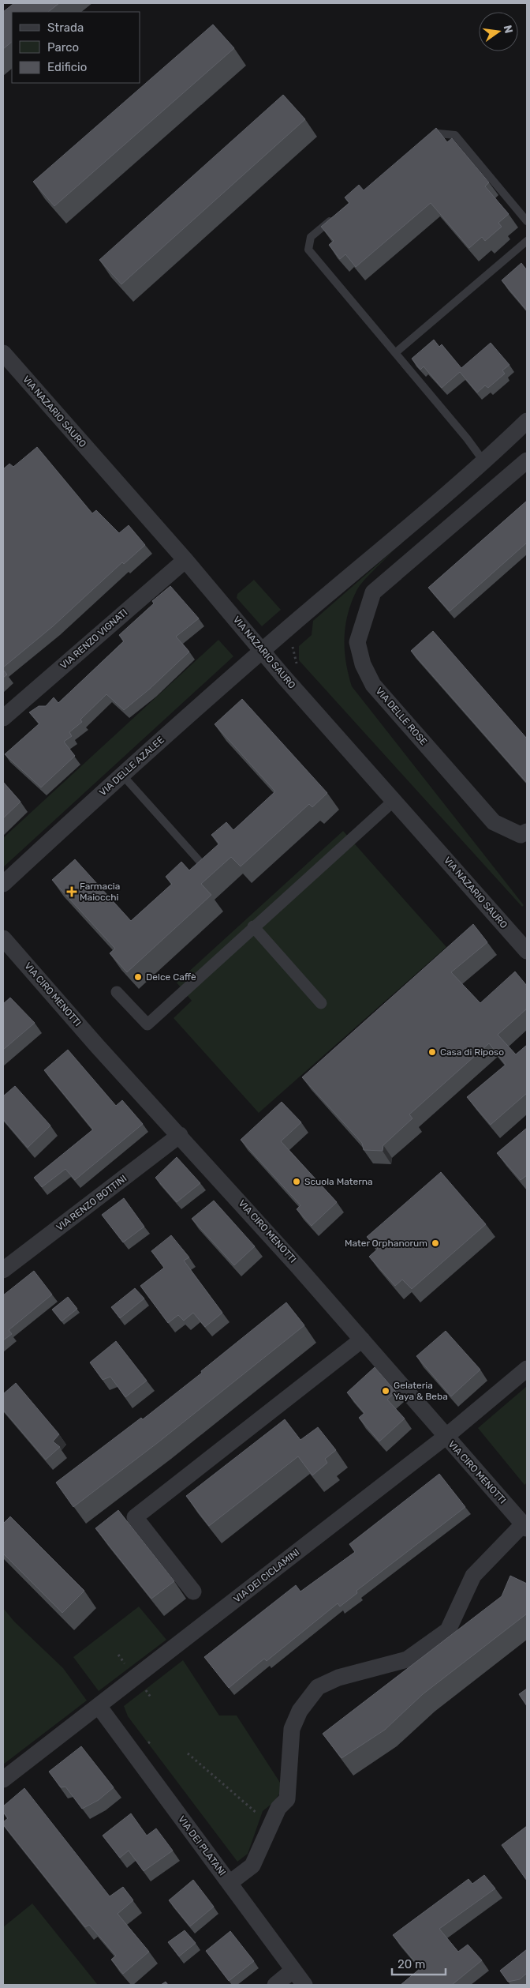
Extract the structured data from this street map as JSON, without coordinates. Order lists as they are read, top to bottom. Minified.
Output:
{"streets":{"street":["VIA NAZARIO SAURO","VIA RENZO VIGNATI","VIA DELLE ROSE","VIA DELLE AZALEE","VIA CIRO MENOTTI","VIA RENZO BOTTINI","VIA DEI CICLAMINI","VIA DEI PLATANI"]},"crossings":[["VIA NAZARIO SAURO","VIA RENZO VIGNATI"],["VIA NAZARIO SAURO","VIA DELLE AZALEE"],["VIA CIRO MENOTTI","VIA RENZO BOTTINI"],["VIA CIRO MENOTTI","VIA DEI CICLAMINI"],["VIA DEI CICLAMINI","VIA DEI PLATANI"]],"places":{"health":["Farmacia Maiocchi"],"other":["Delce Caffè","Casa di Riposo","Scuola Materna","Mater Orphanorum","Gelateria Yaya & Beba"]},"legend":["Strada","Parco","Edificio"],"scale_bar":"20 m","north":"right"}
